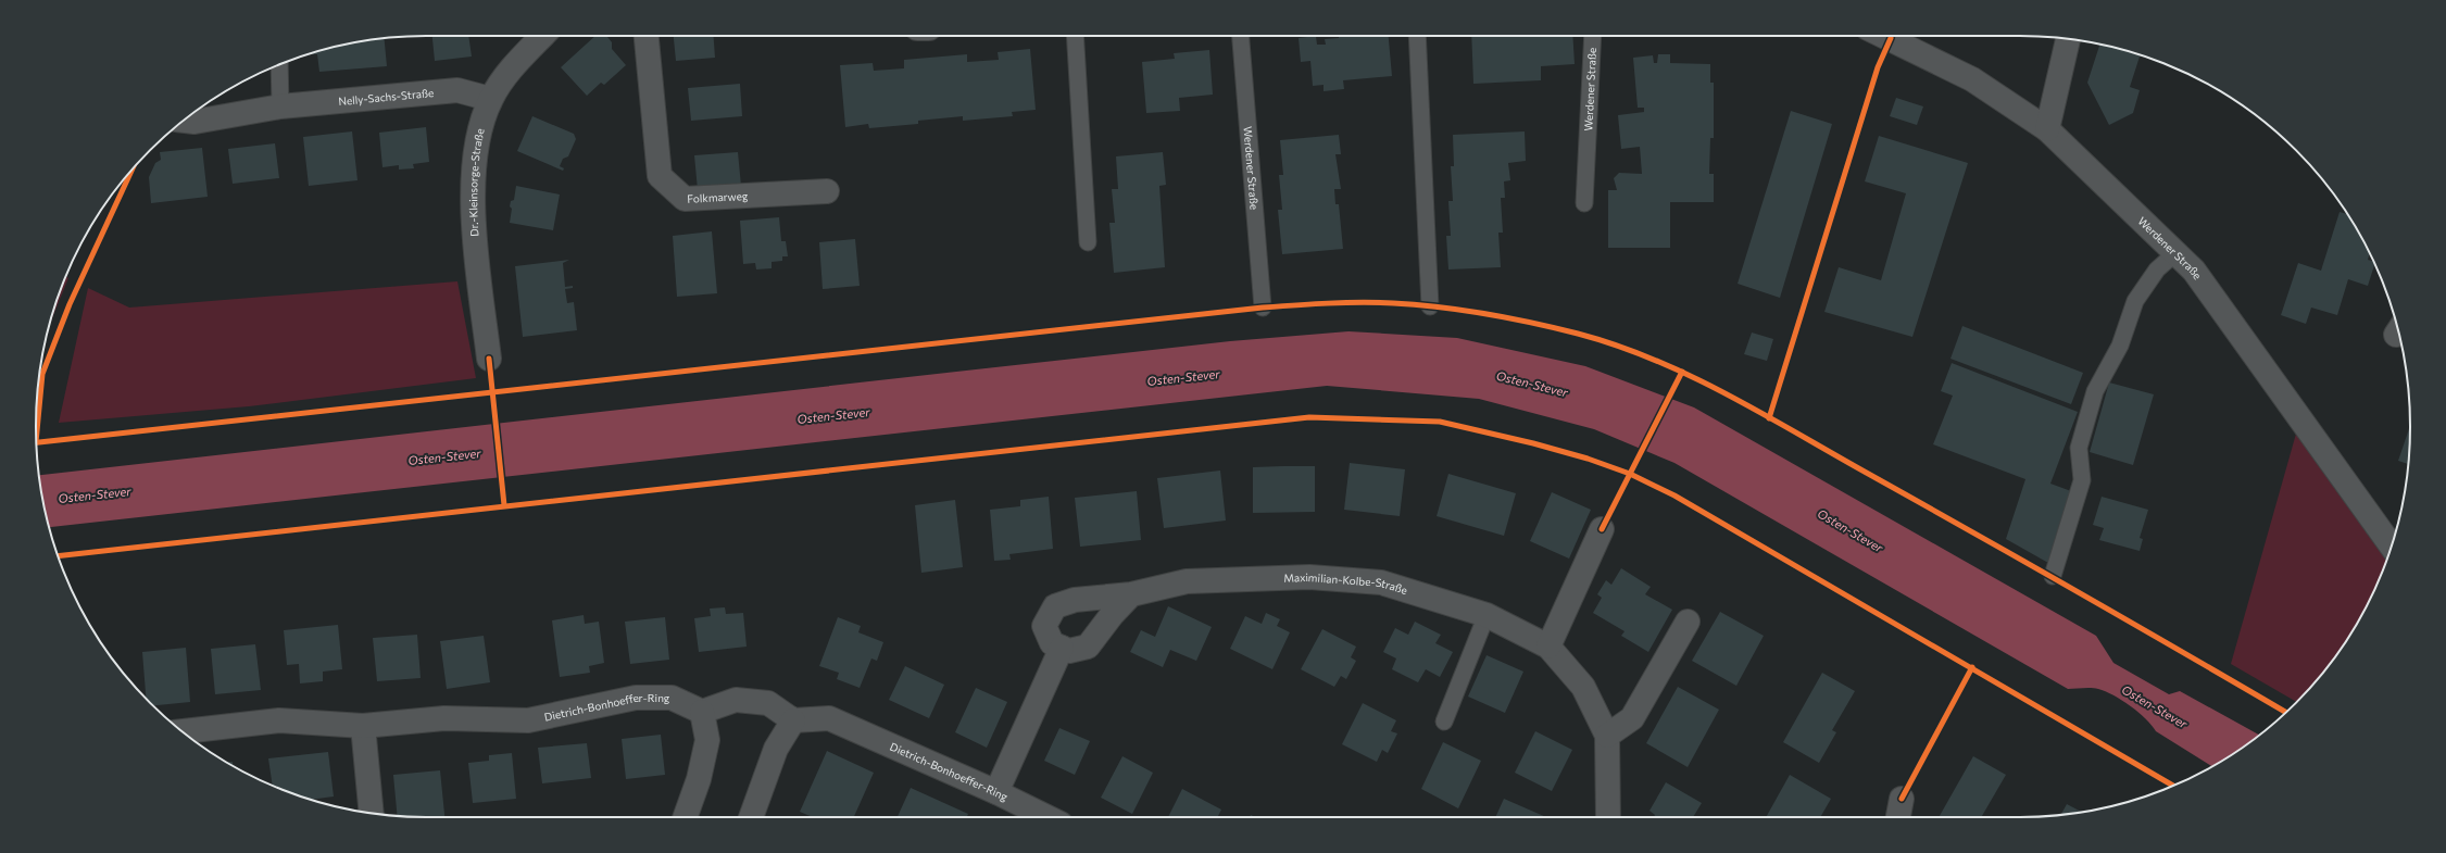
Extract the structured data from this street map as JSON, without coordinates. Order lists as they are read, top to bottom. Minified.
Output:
{"streets":{"street":["Werdener Straße","Nelly-Sachs-Straße","Dr.-Kleinsorge-Straße","Folkmarweg","Maximilian-Kolbe-Straße","Dietrich-Bonhoeffer-Ring"]},"crossings":[["Nelly-Sachs-Straße","Dr.-Kleinsorge-Straße"]],"water":["Osten-Stever"]}
